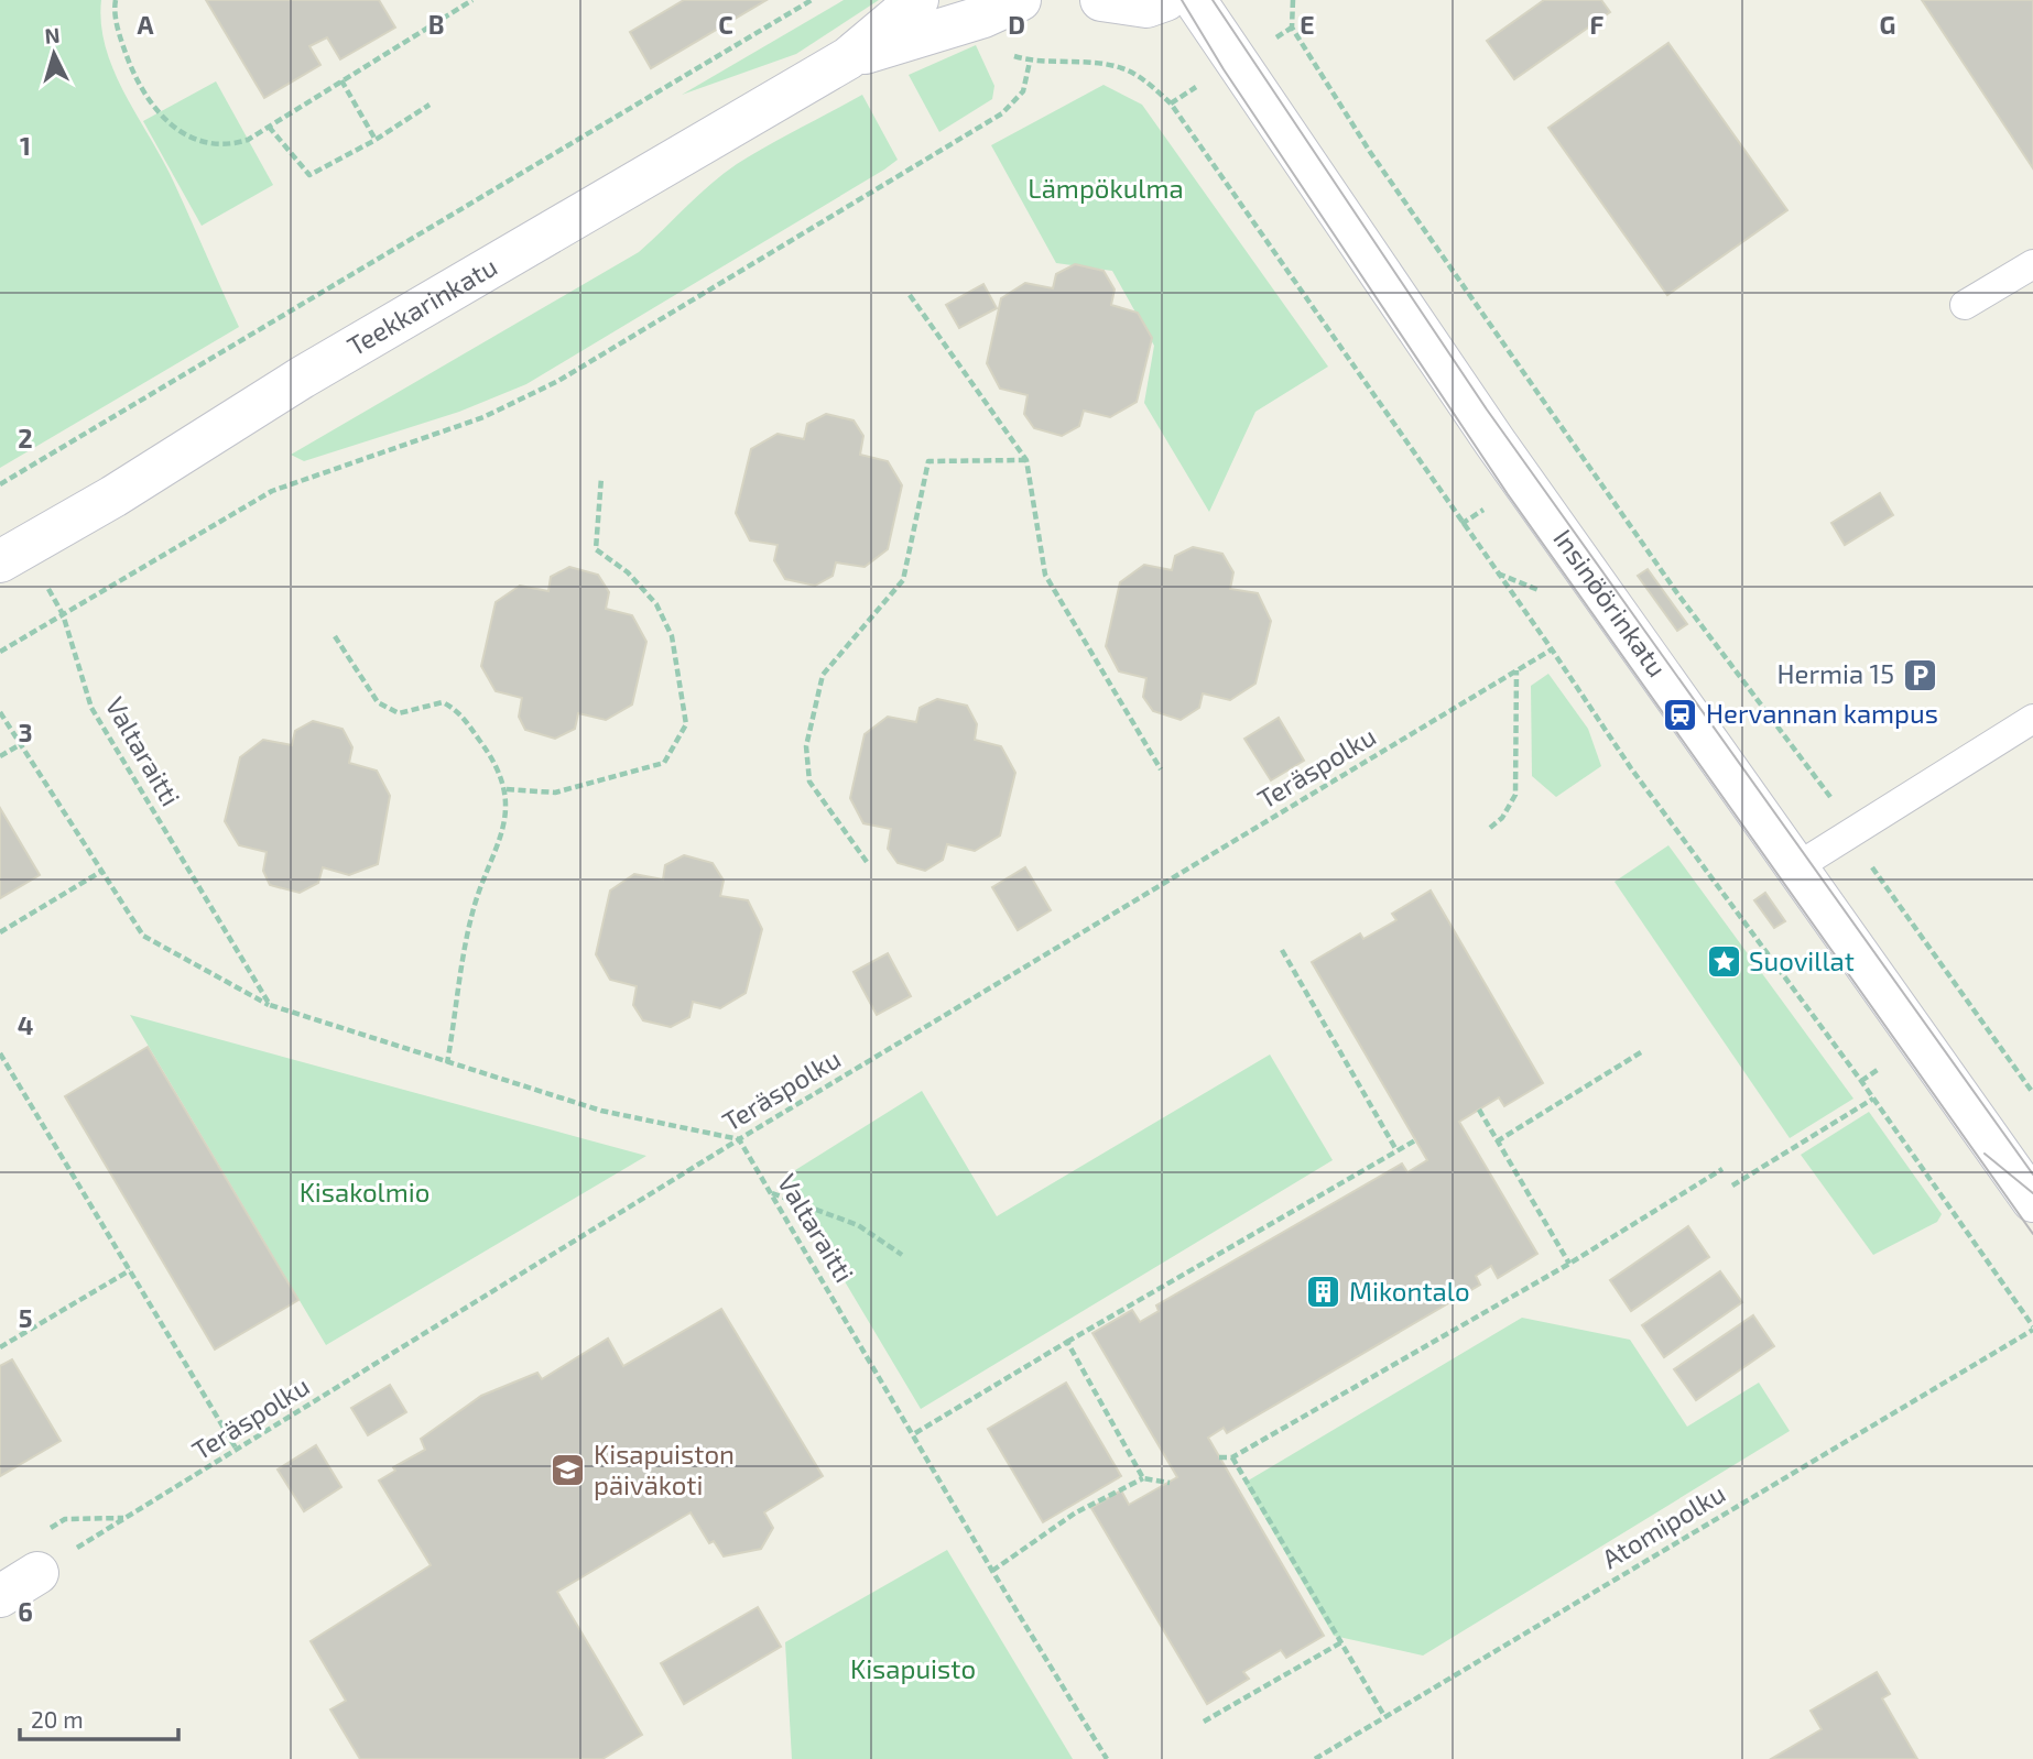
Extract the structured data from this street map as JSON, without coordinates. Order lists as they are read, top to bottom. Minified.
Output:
{"streets":{"street":["Teekkarinkatu","Insinöörinkatu"],"path":["Valtaraitti","Teräspolku","Atomipolku"]},"crossings":[["Teekkarinkatu","Valtaraitti"],["Valtaraitti","Teräspolku"]],"parks":["Lämpökulma","Kisakolmio","Kisapuisto"],"places":{"parking":["Hermia 15"],"station":["Hervannan kampus"],"place":["Suovillat"],"building":["Mikontalo"],"school or university":["Kisapuiston päiväkoti"]},"scale_bar":"20 m","north":"top","grid":{"columns":["A","B","C","D","E","F","G"],"rows":["1","2","3","4","5","6"]}}
